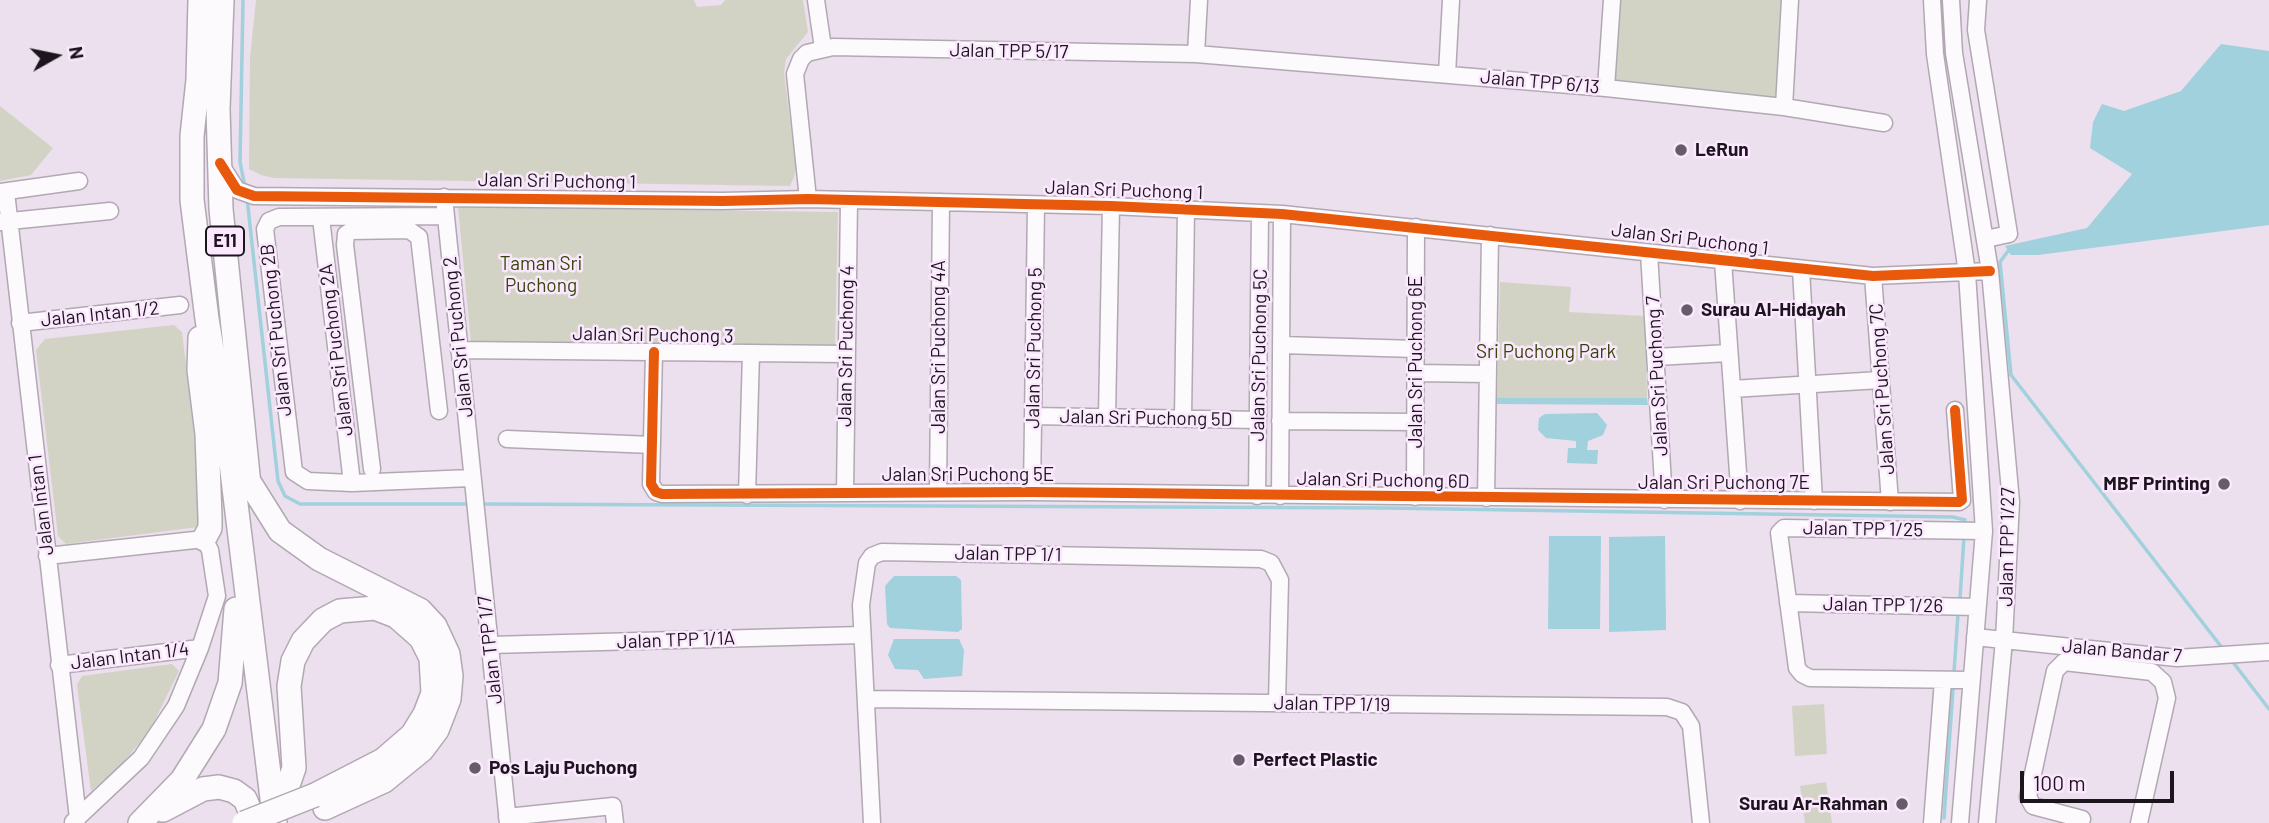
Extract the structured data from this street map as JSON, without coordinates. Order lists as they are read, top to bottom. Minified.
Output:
{"streets":{"highway":["E11"],"street":["Jalan TPP 5/17","Jalan TPP 6/13","Jalan Sri Puchong 1","Jalan Intan 1/2","Jalan Sri Puchong 2B","Jalan Sri Puchong 3","Jalan Sri Puchong 2","Jalan Sri Puchong 4","Jalan Sri Puchong 4A","Jalan Sri Puchong 5","Jalan Sri Puchong 2A","Jalan Sri Puchong 5C","Jalan Sri Puchong 6E","Jalan Sri Puchong 7","Jalan Sri Puchong 7C","Jalan Sri Puchong 5D","Jalan Sri Puchong 5E","Jalan Sri Puchong 6D","Jalan Sri Puchong 7E","Jalan Intan 1","Jalan TPP 1/25","Jalan TPP 1/27","Jalan TPP 1/1","Jalan TPP 1/26","Jalan TPP 1/1A","Jalan TPP 1/7","Jalan Bandar 7","Jalan Intan 1/4","Jalan TPP 1/19"]},"crossings":[["Jalan TPP 5/17","Jalan TPP 6/13"],["Jalan Sri Puchong 1","Jalan Sri Puchong 2"],["Jalan Sri Puchong 1","Jalan Sri Puchong 4"],["Jalan Sri Puchong 1","Jalan Sri Puchong 4A"],["Jalan Sri Puchong 1","Jalan Sri Puchong 5"],["Jalan Sri Puchong 1","Jalan Sri Puchong 5C"],["Jalan Sri Puchong 1","Jalan Sri Puchong 6E"],["Jalan Sri Puchong 1","Jalan Sri Puchong 7"],["Jalan Sri Puchong 1","Jalan Sri Puchong 7C"],["Jalan Sri Puchong 1","Jalan TPP 1/27"],["Jalan Intan 1/2","Jalan Intan 1"],["Jalan Sri Puchong 2B","Jalan Sri Puchong 2"],["Jalan Sri Puchong 2B","Jalan Sri Puchong 2A"],["Jalan Sri Puchong 3","Jalan Sri Puchong 2"],["Jalan Sri Puchong 3","Jalan Sri Puchong 4"],["Jalan Sri Puchong 2","Jalan TPP 1/7"],["Jalan Sri Puchong 4","Jalan Sri Puchong 5E"],["Jalan Sri Puchong 4A","Jalan Sri Puchong 5E"],["Jalan Sri Puchong 5","Jalan Sri Puchong 5D"],["Jalan Sri Puchong 5","Jalan Sri Puchong 5E"],["Jalan Sri Puchong 5C","Jalan Sri Puchong 5D"],["Jalan Sri Puchong 5C","Jalan Sri Puchong 5E"],["Jalan Sri Puchong 6E","Jalan Sri Puchong 6D"],["Jalan Sri Puchong 7","Jalan Sri Puchong 7E"],["Jalan Sri Puchong 7C","Jalan Sri Puchong 7E"],["Jalan Sri Puchong 5E","Jalan Sri Puchong 6D"],["Jalan Sri Puchong 6D","Jalan Sri Puchong 7E"],["Jalan Intan 1","Jalan Intan 1/4"],["Jalan TPP 1/25","Jalan TPP 1/27"],["Jalan TPP 1/25","Jalan TPP 1/26"],["Jalan TPP 1/27","Jalan TPP 1/26"],["Jalan TPP 1/27","Jalan Bandar 7"],["Jalan TPP 1/1","Jalan TPP 1/1A"],["Jalan TPP 1/1","Jalan TPP 1/19"],["Jalan TPP 1/1A","Jalan TPP 1/7"]],"parks":["Taman Sri Puchong","Sri Puchong Park"],"places":["LeRun","Surau Al-Hidayah","MBF Printing","Perfect Plastic","Pos Laju Puchong","Surau Ar-Rahman"],"scale_bar":"100 m","north":"right"}
